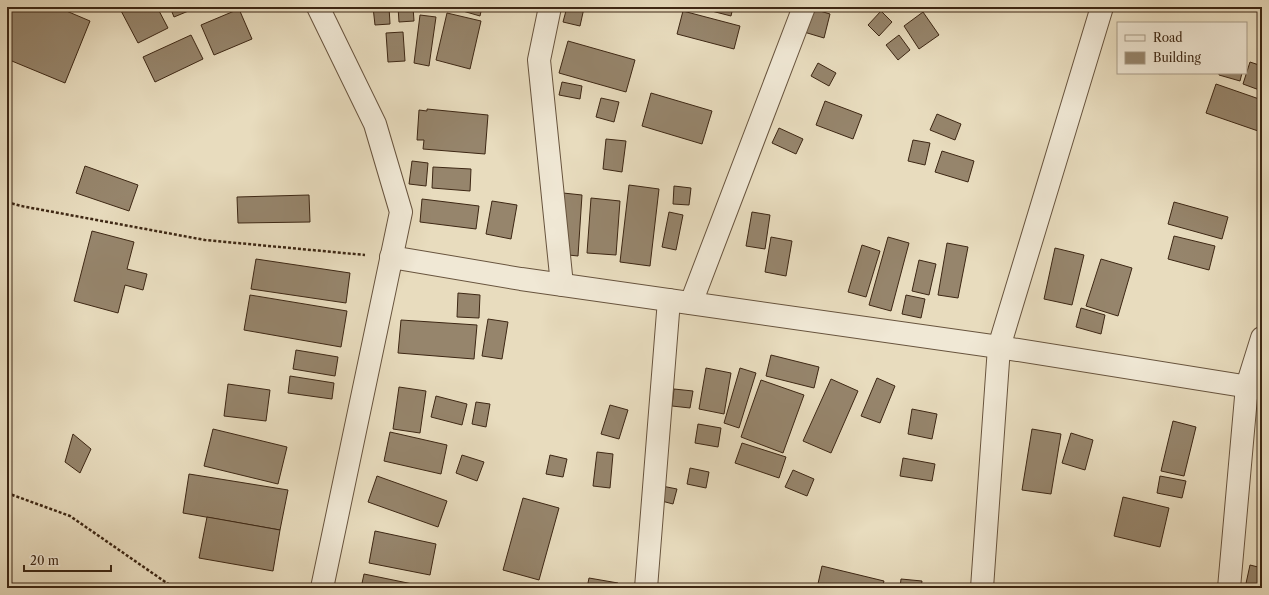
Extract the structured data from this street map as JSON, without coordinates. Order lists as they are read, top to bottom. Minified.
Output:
{"legend":["Road","Building"],"scale_bar":"20 m"}
